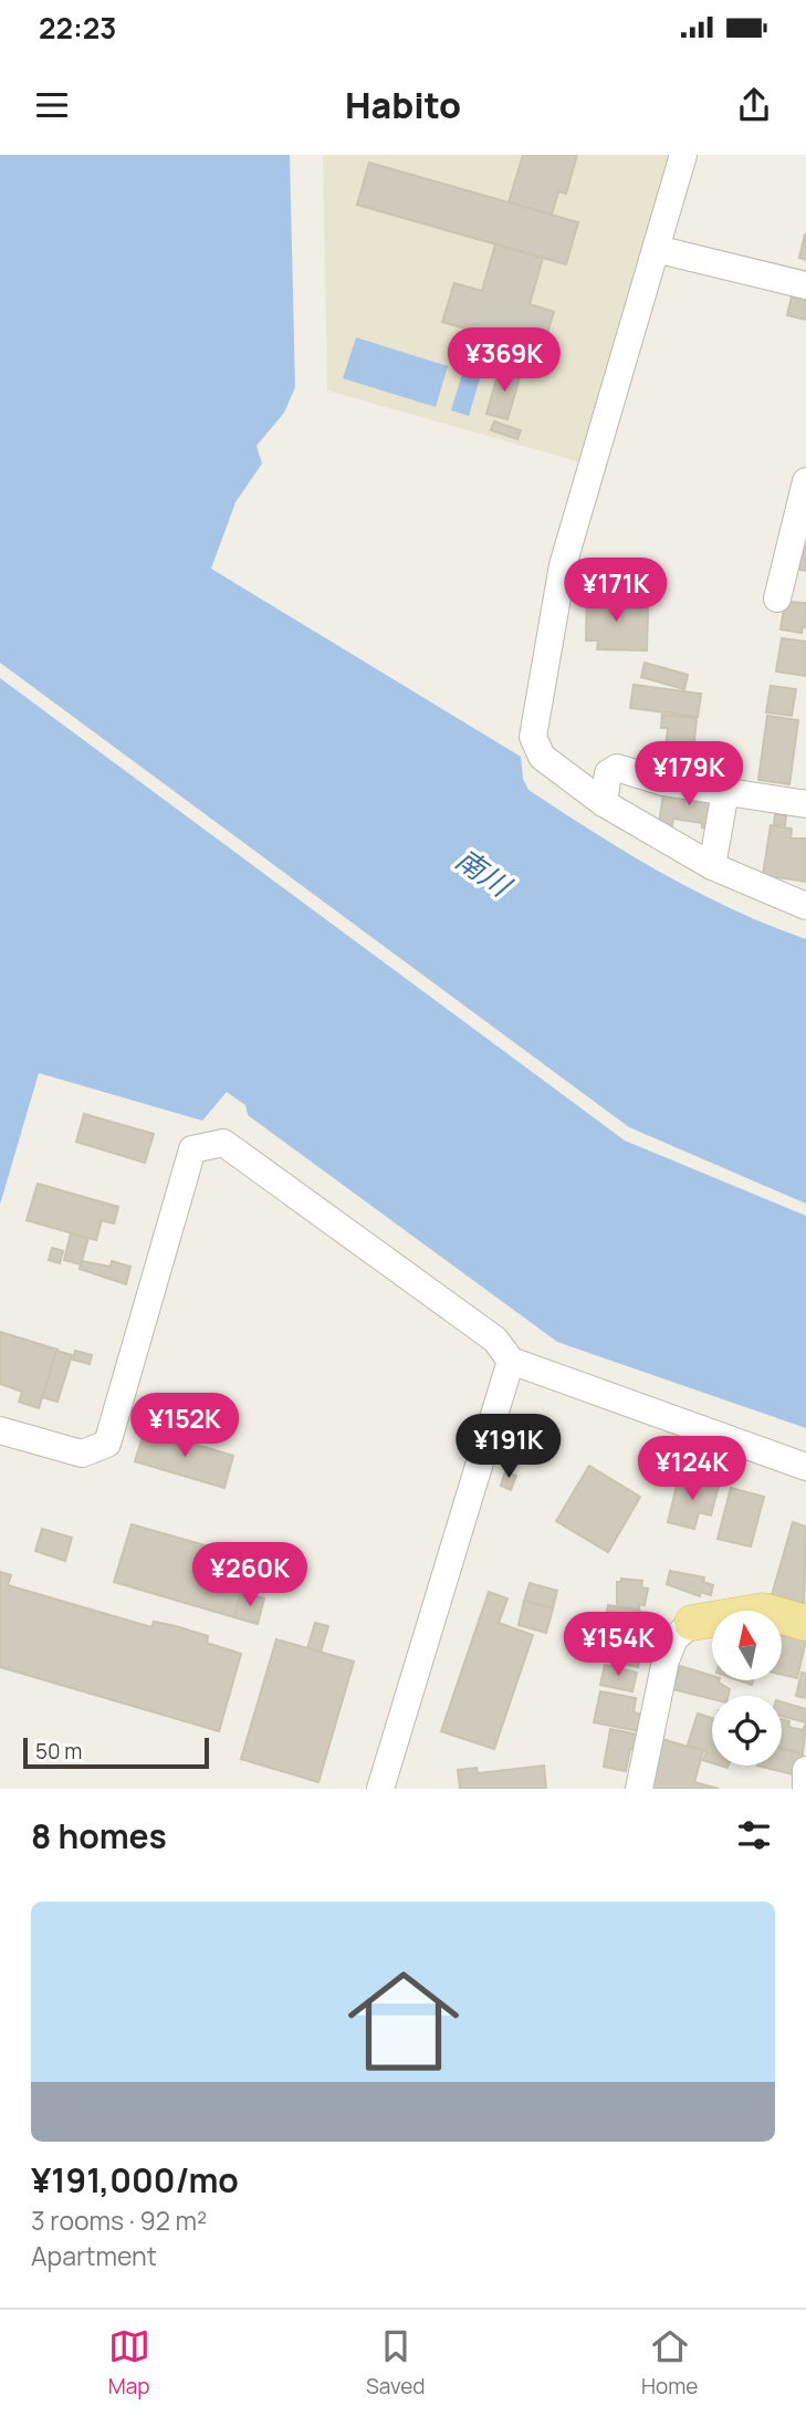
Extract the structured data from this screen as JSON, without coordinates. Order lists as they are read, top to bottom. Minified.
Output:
{"water":["南川"],"scale_bar":"50 m","north":"top","page":{"status":"22:23","header":"Habito","price":["¥369K","¥171K","¥179K","¥152K","¥191K","¥124K","¥260K","¥154K"],"scale":"50 m","heading":"8 homes","list":[{"name":"¥191,000/mo","note":"3 rooms · 92 m² · Apartment"}],"tabs":["Map","Saved","Home"]}}
